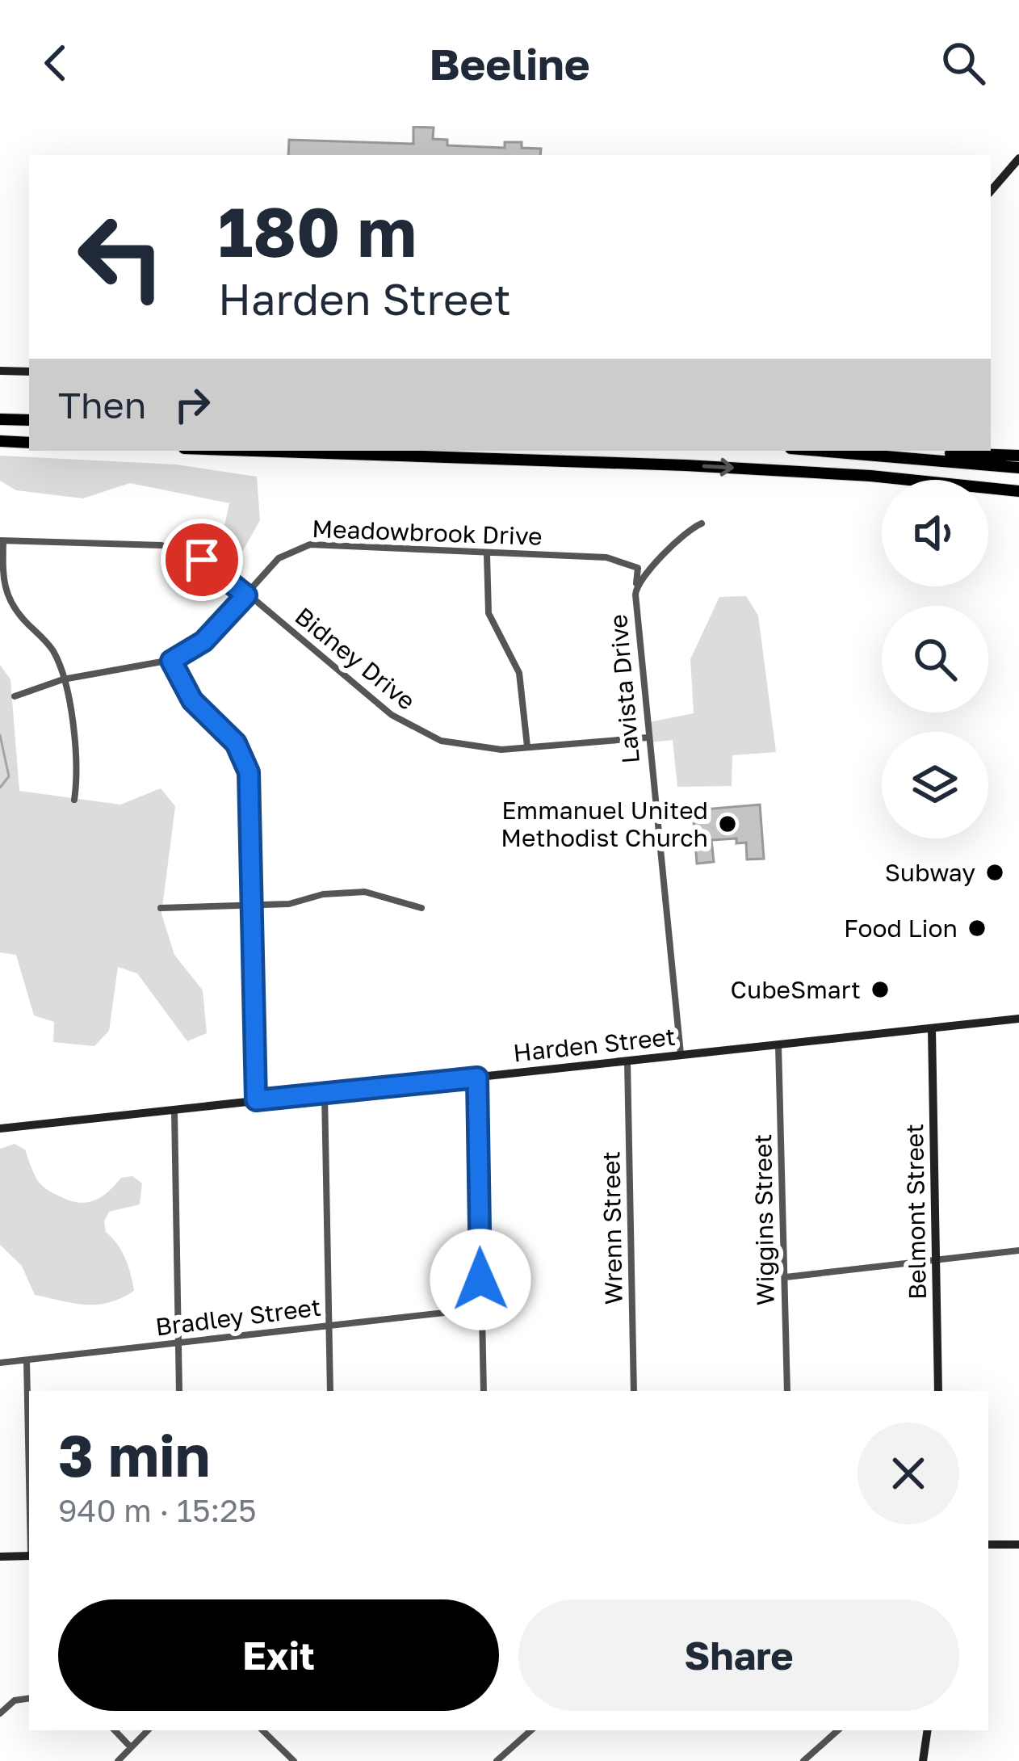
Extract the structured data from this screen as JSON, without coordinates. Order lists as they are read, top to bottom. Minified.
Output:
{"streets":{"main road":["Harden Street","Belmont Street"],"street":["Meadowbrook Drive","Bidney Drive","Lavista Drive","Wiggins Street","Wrenn Street","Bradley Street"]},"crossings":[["Meadowbrook Drive","Bidney Drive"],["Meadowbrook Drive","Lavista Drive"],["Bidney Drive","Lavista Drive"],["Lavista Drive","Harden Street"],["Harden Street","Belmont Street"],["Harden Street","Wiggins Street"],["Harden Street","Wrenn Street"]],"places":["Emmanuel United Methodist Church","Subway","Food Lion","CubeSmart"],"page":{"header":"Beeline","turn":["180 m","Harden Street"],"then":"Then","heading":["3 min","940 m · 15:25"],"buttons":["Exit","Share"]}}
